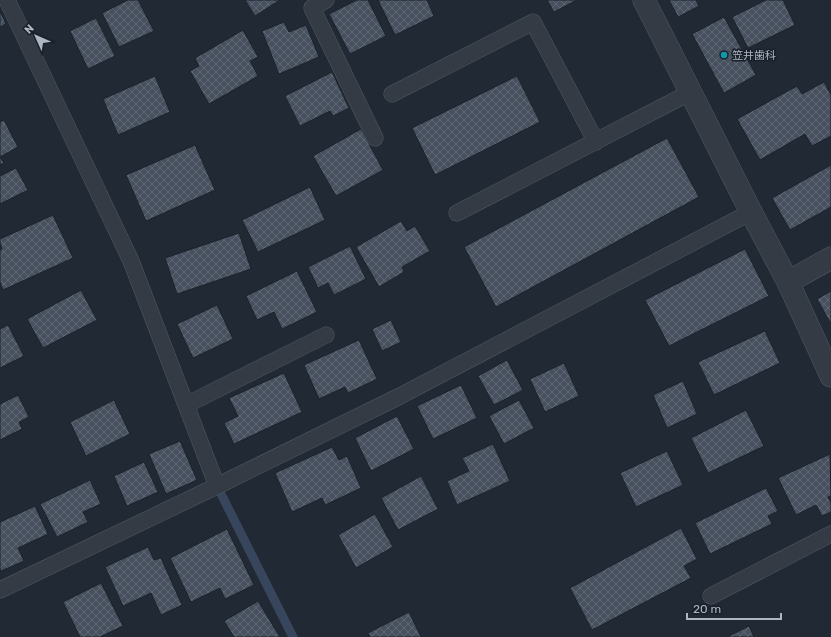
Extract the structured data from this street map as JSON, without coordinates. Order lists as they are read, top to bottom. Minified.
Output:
{"places":["笠井歯科"],"scale_bar":"20 m","north":"top left"}
